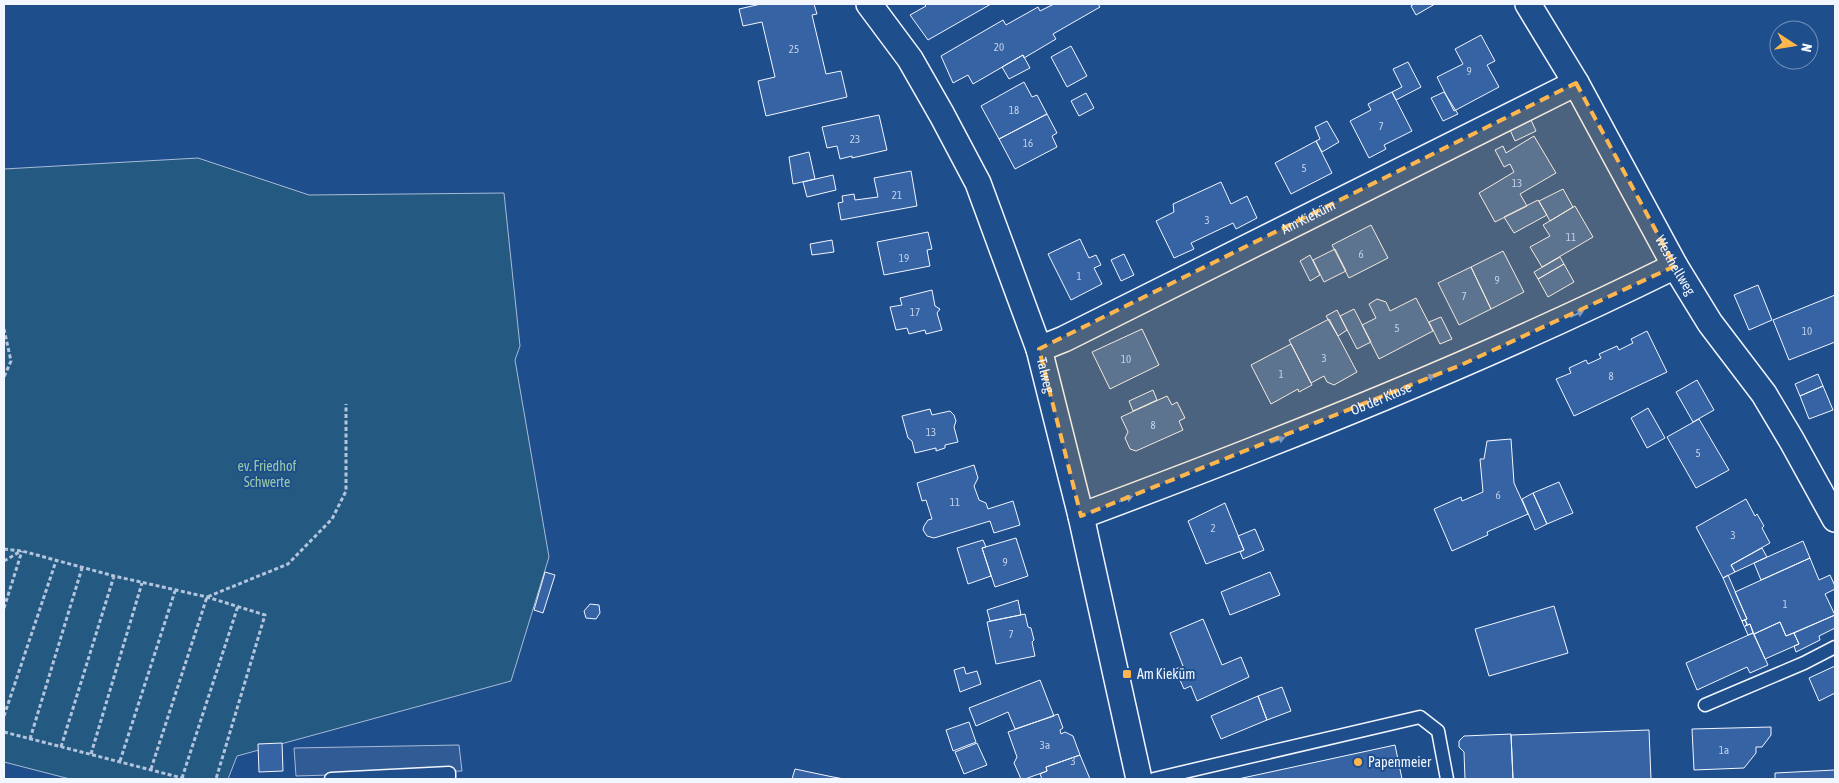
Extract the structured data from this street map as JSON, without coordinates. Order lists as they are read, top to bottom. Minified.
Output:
{"streets":{"street":["Am Kieküm","Westhellweg","Talweg","Ob der Kluse"]},"crossings":[["Am Kieküm","Westhellweg"],["Am Kieküm","Talweg"],["Westhellweg","Ob der Kluse"],["Talweg","Ob der Kluse"]],"one_way":["Ob der Kluse"],"parks":["ev. Friedhof Schwerte"],"places":{"transit":["Am Kieküm"],"other":["Papenmeier"]},"house_numbers":["20","25","9","18","7","23","16","5","13","21","3","11","6","19","1","9","7","17","5","10","3","10","1","8","8","13","5","6","11","2","3","9","1","7","3a","1a","3"],"north":"right"}
